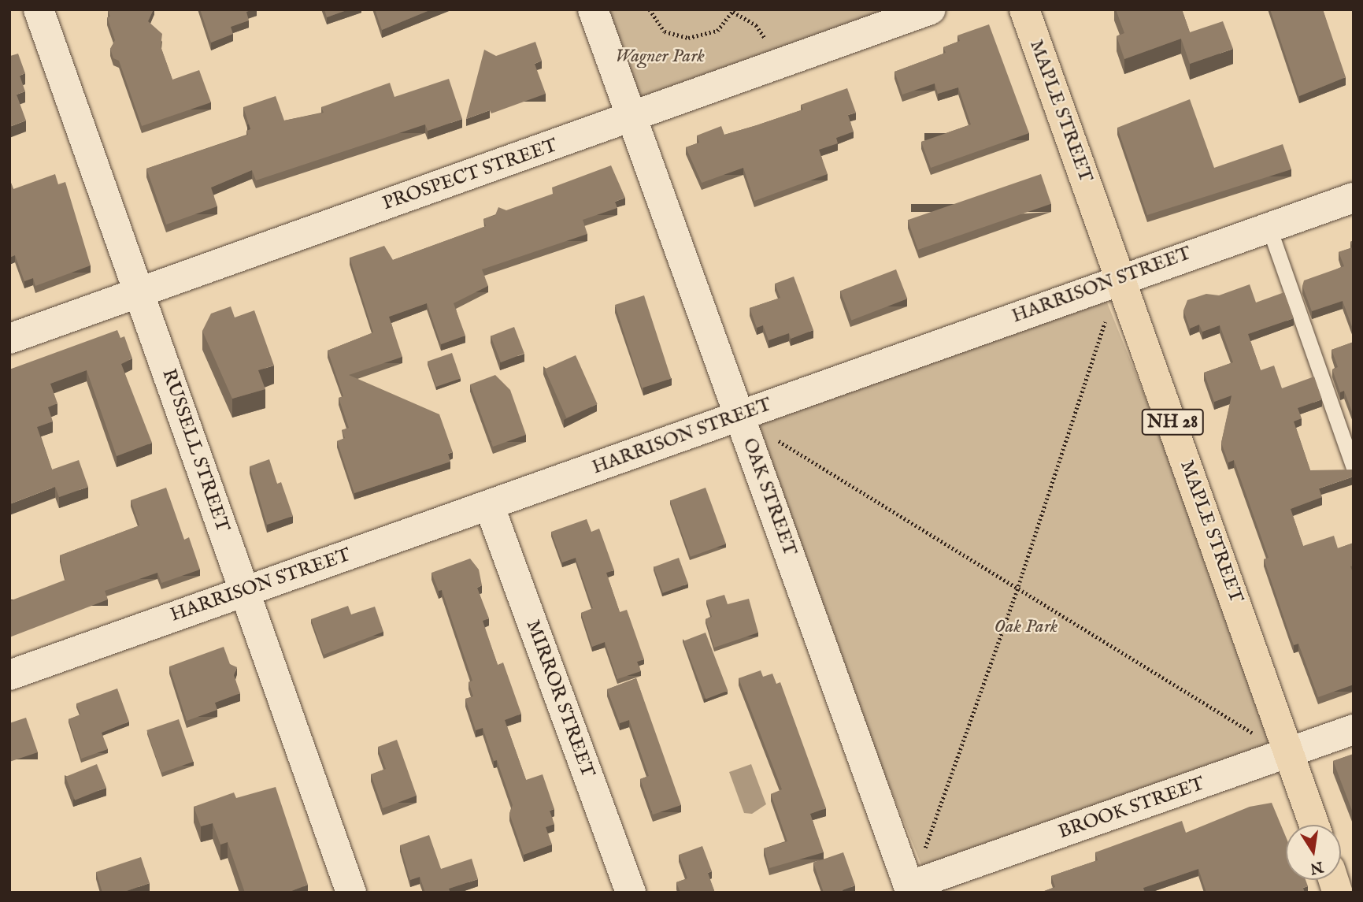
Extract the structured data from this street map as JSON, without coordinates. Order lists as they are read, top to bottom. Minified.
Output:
{"streets":{"main road":["MAPLE STREET","NH 28"],"street":["PROSPECT STREET","HARRISON STREET","RUSSELL STREET","OAK STREET","MIRROR STREET","BROOK STREET"]},"crossings":[["MAPLE STREET","HARRISON STREET"],["MAPLE STREET","BROOK STREET"],["PROSPECT STREET","RUSSELL STREET"],["PROSPECT STREET","OAK STREET"],["HARRISON STREET","RUSSELL STREET"],["HARRISON STREET","OAK STREET"],["HARRISON STREET","MIRROR STREET"],["OAK STREET","BROOK STREET"]],"parks":["Wagner Park","Oak Park"],"north":"bottom"}
